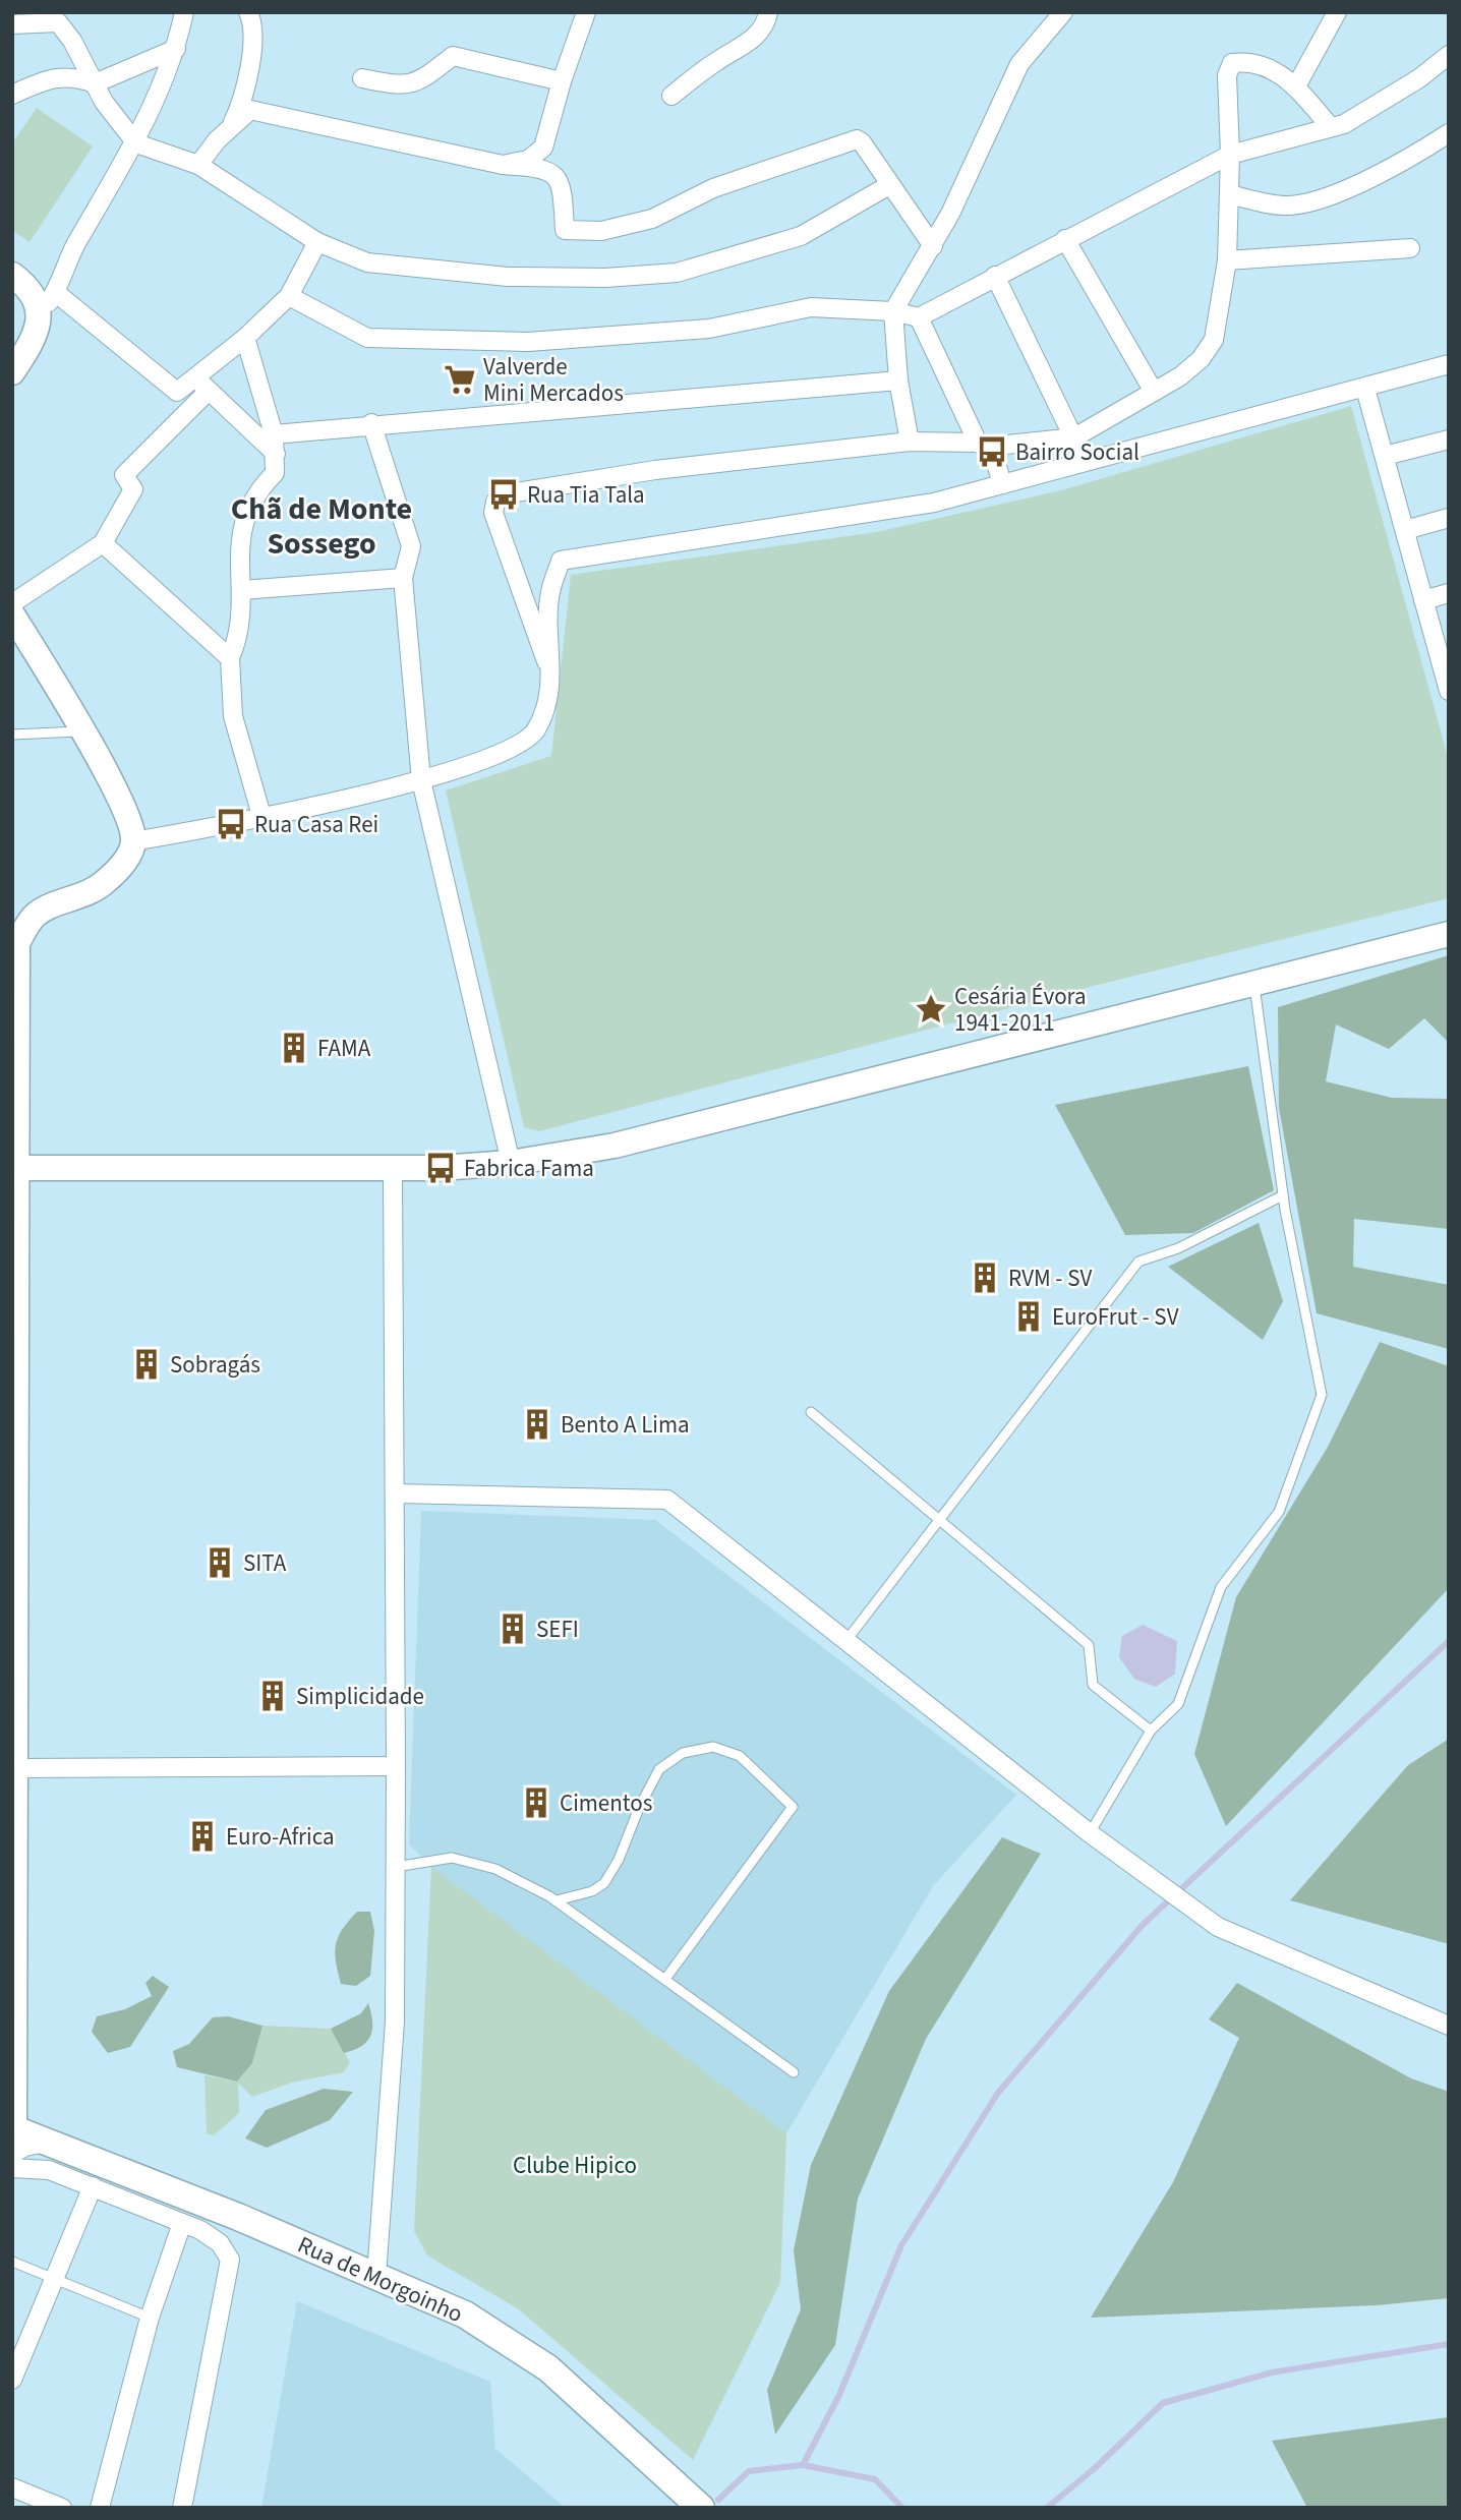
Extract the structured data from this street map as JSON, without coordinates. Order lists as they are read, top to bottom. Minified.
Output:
{"streets":{"main road":["Rua de Morgoinho"]},"districts":["Chã de Monte Sossego"],"parks":["Clube Hipico"],"places":{"supermarket":["Valverde Mini Mercados"],"bus stop":["Bairro Social","Rua Tia Tala","Rua Casa Rei","Fabrica Fama"],"place":["Cesária Évora 1941-2011"],"building":["FAMA","RVM - SV","EuroFrut - SV","Sobragás","Bento A Lima","SITA","SEFI","Simplicidade","Cimentos","Euro-Africa"]}}
